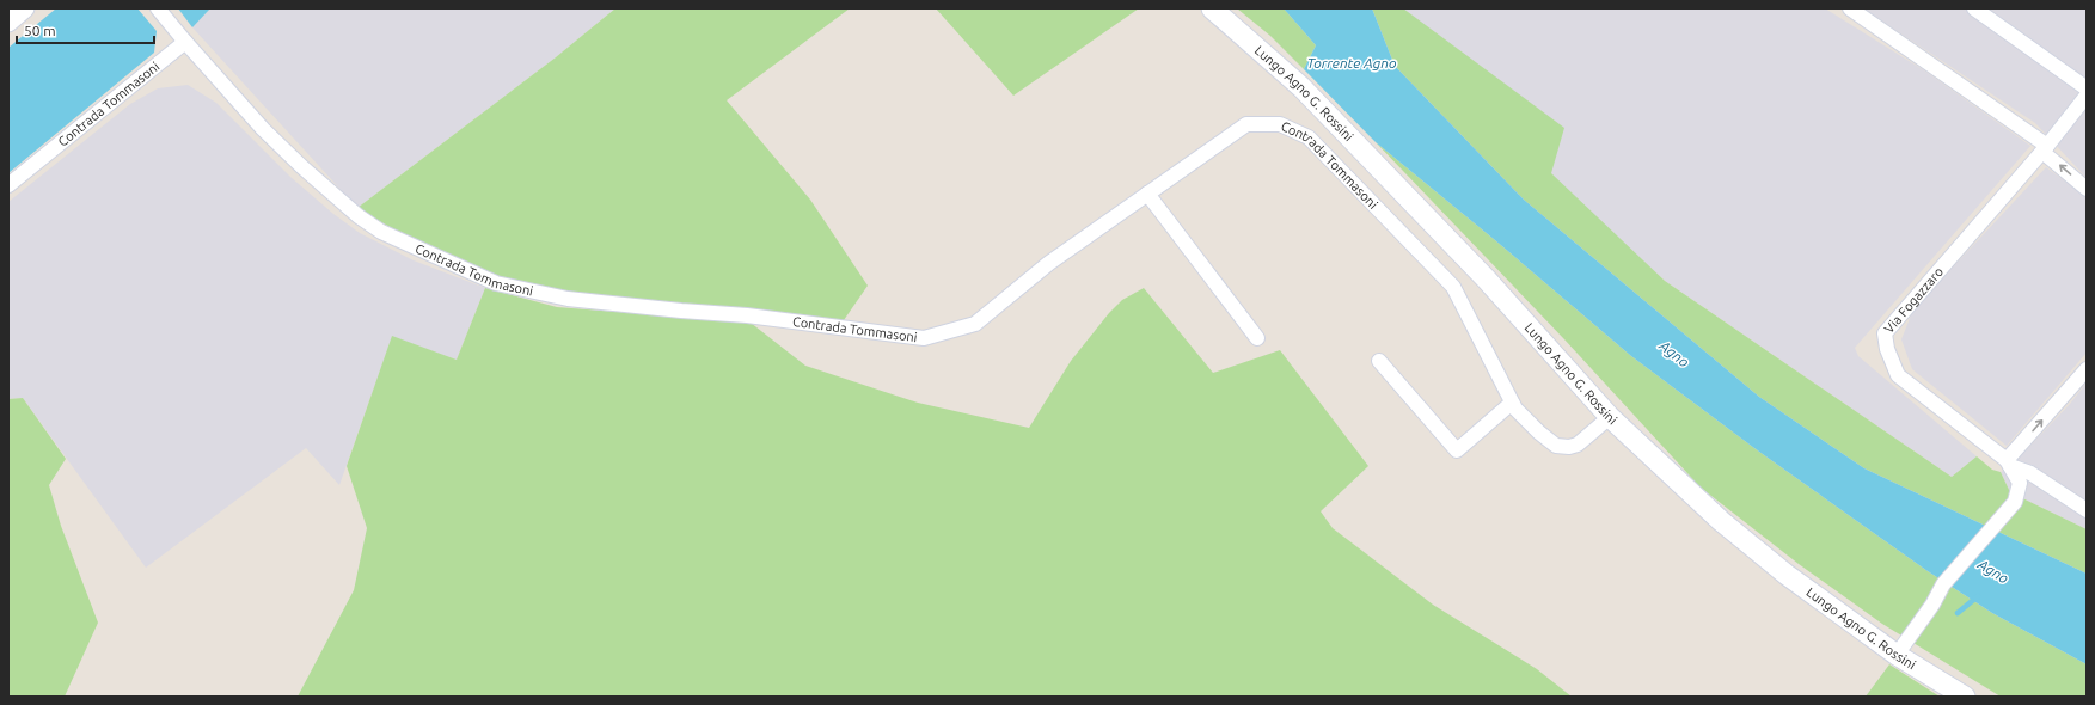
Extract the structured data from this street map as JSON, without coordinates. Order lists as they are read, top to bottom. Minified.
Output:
{"streets":{"main road":["Lungo Agno G. Rossini"],"street":["Contrada Tommasoni","Via Fogazzaro"]},"crossings":[["Lungo Agno G. Rossini","Contrada Tommasoni"]],"water":["Torrente Agno","Agno"],"scale_bar":"50 m"}
